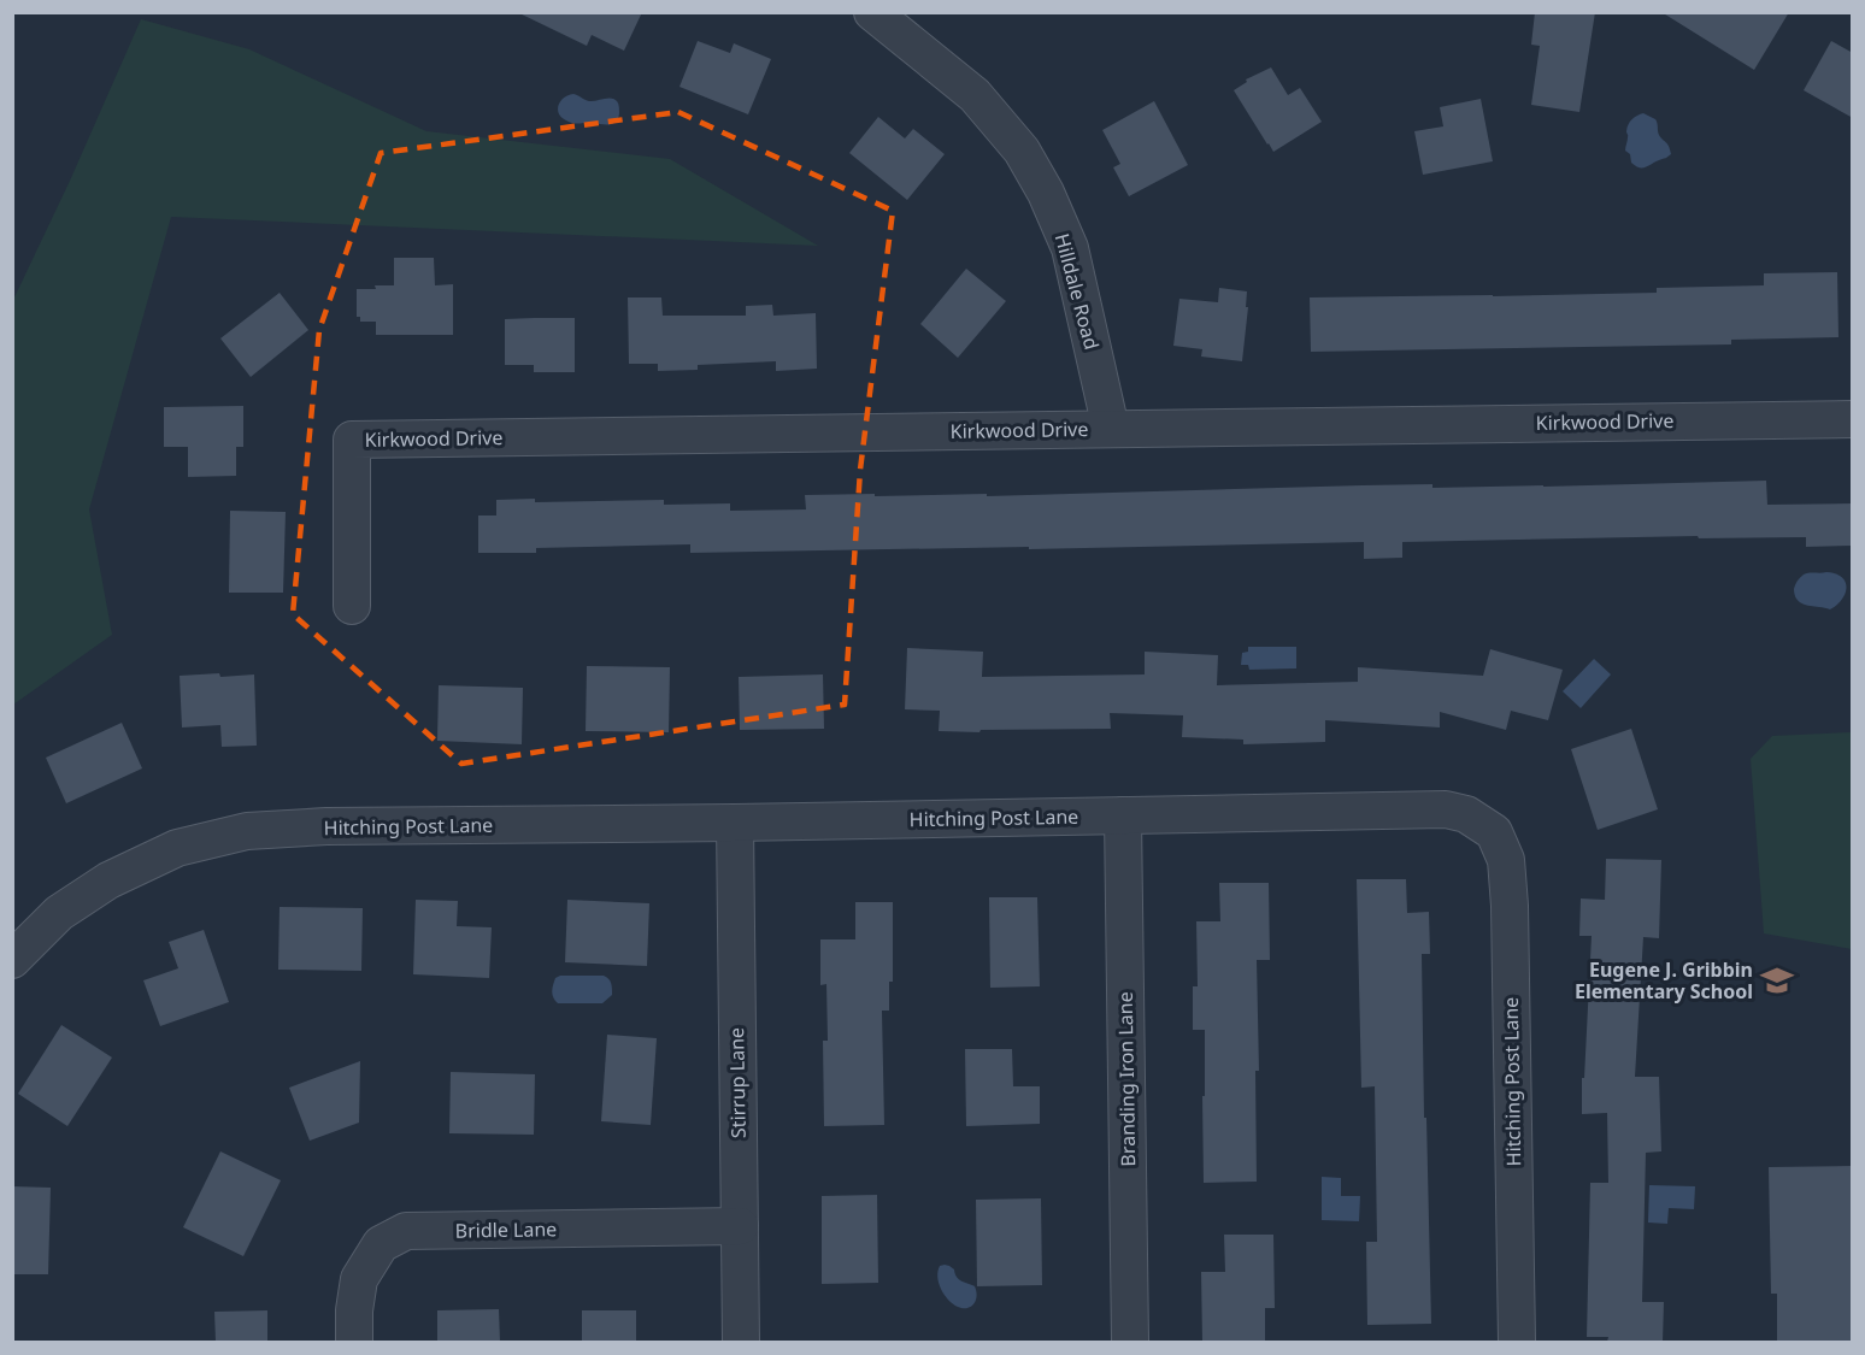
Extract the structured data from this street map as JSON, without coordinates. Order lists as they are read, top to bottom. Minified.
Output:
{"streets":{"street":["Hilldale Road","Kirkwood Drive","Hitching Post Lane","Branding Iron Lane","Stirrup Lane","Bridle Lane"]},"crossings":[["Hilldale Road","Kirkwood Drive"],["Hitching Post Lane","Branding Iron Lane"],["Hitching Post Lane","Stirrup Lane"],["Stirrup Lane","Bridle Lane"]],"places":{"school or university":["Eugene J. Gribbin Elementary School"]}}
